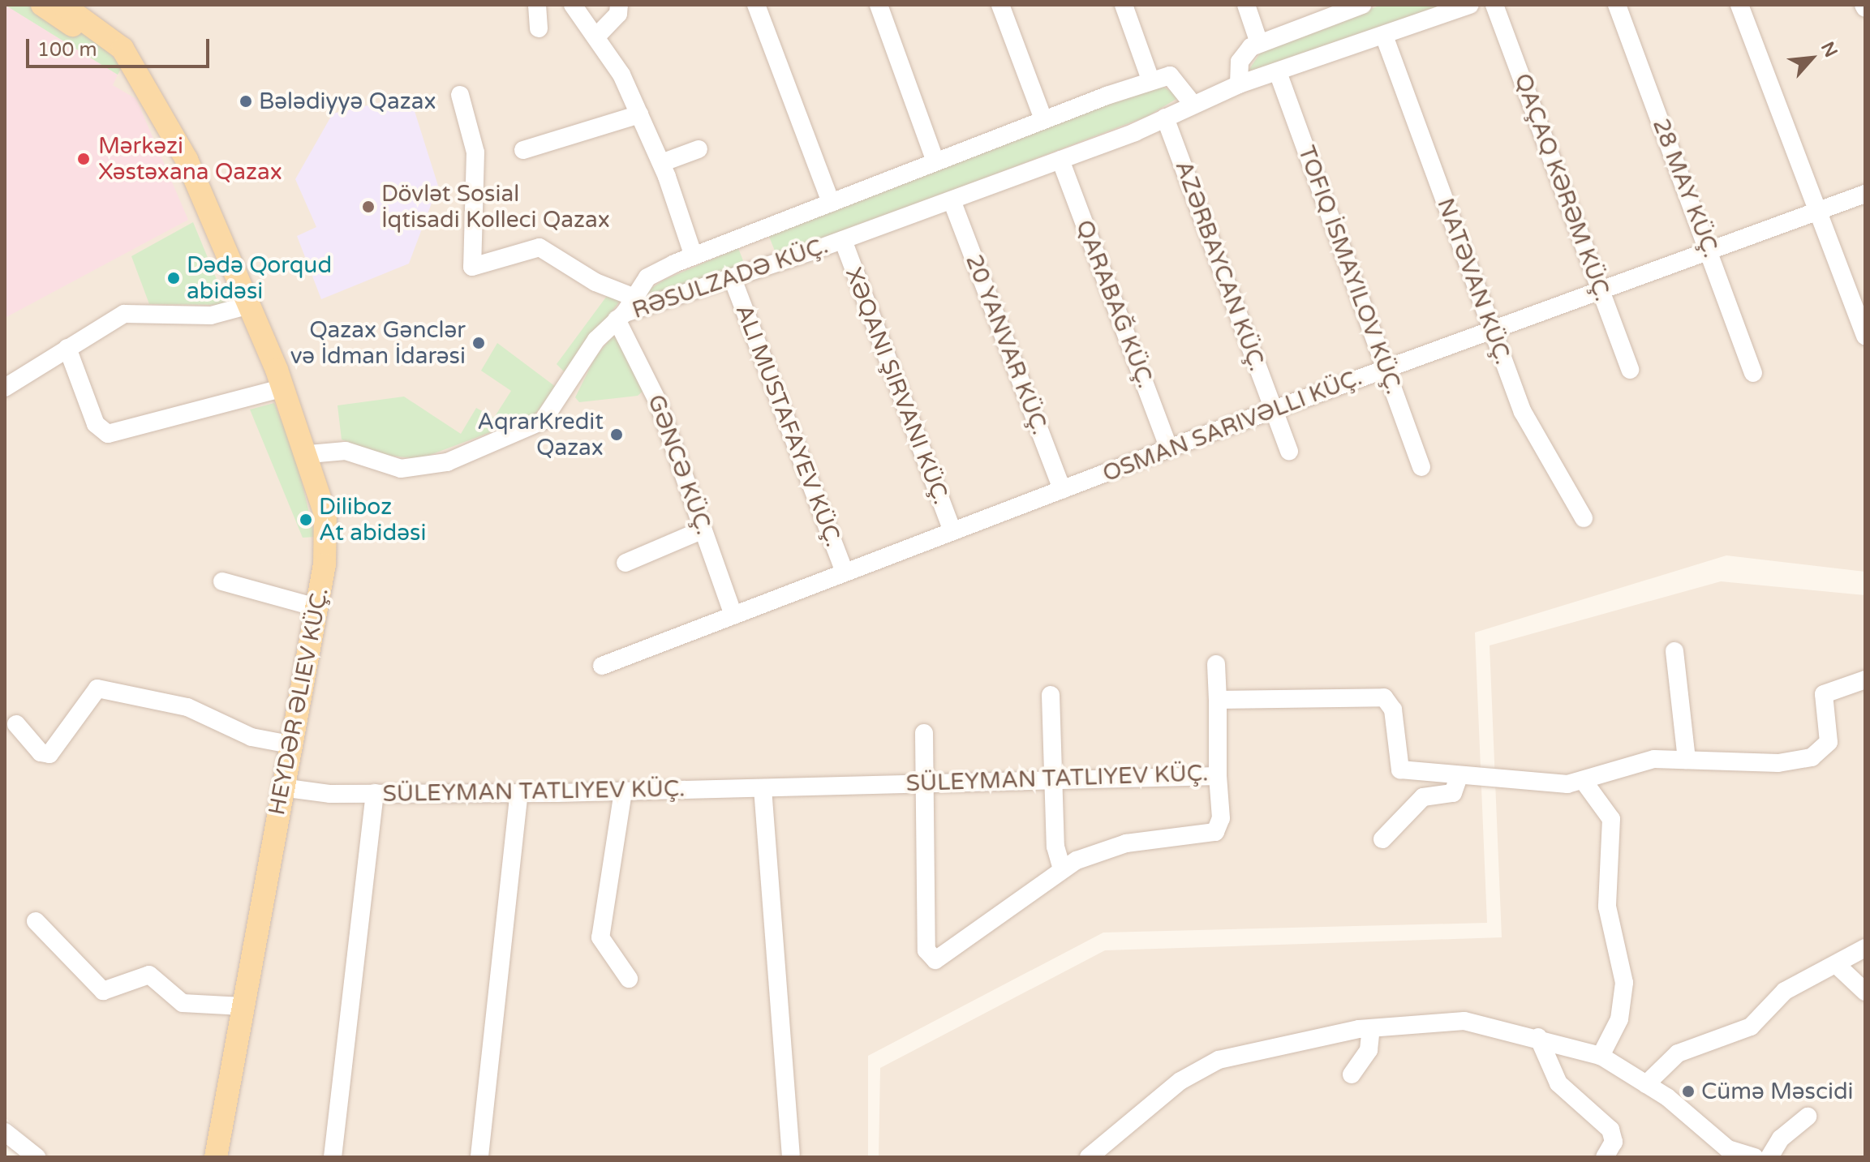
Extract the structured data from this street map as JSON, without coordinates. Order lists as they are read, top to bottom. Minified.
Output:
{"streets":{"main road":["HEYDƏR ƏLIEV KÜÇ."],"street":["QAÇAQ KƏRƏM KÜÇ.","28 MAY KÜÇ.","AZƏRBAYCAN KÜÇ.","RƏSULZADƏ KÜÇ.","NATƏVAN KÜÇ.","QARABAĞ KÜÇ.","20 YANVAR KÜÇ.","XƏQANI ŞIRVANI KÜÇ.","GƏNCƏ KÜÇ."]},"crossings":[["AZƏRBAYCAN KÜÇ.","RƏSULZADƏ KÜÇ."],["RƏSULZADƏ KÜÇ.","QARABAĞ KÜÇ."],["RƏSULZADƏ KÜÇ.","20 YANVAR KÜÇ."],["RƏSULZADƏ KÜÇ.","XƏQANI ŞIRVANI KÜÇ."],["RƏSULZADƏ KÜÇ.","GƏNCƏ KÜÇ."],["RƏSULZADƏ KÜÇ.","HEYDƏR ƏLIEV KÜÇ."]],"places":["Bələdiyyə Qazax","Mərkəzi Xəstəxana Qazax","Dövlət Sosial İqtisadi Kolleci Qazax","Dədə Qorqud abidəsi","Qazax Gənclər və İdman İdarəsi","AqrarKredit Qazax","Diliboz At abidəsi","Cümə Məscidi"],"scale_bar":"100 m","north":"top right"}
